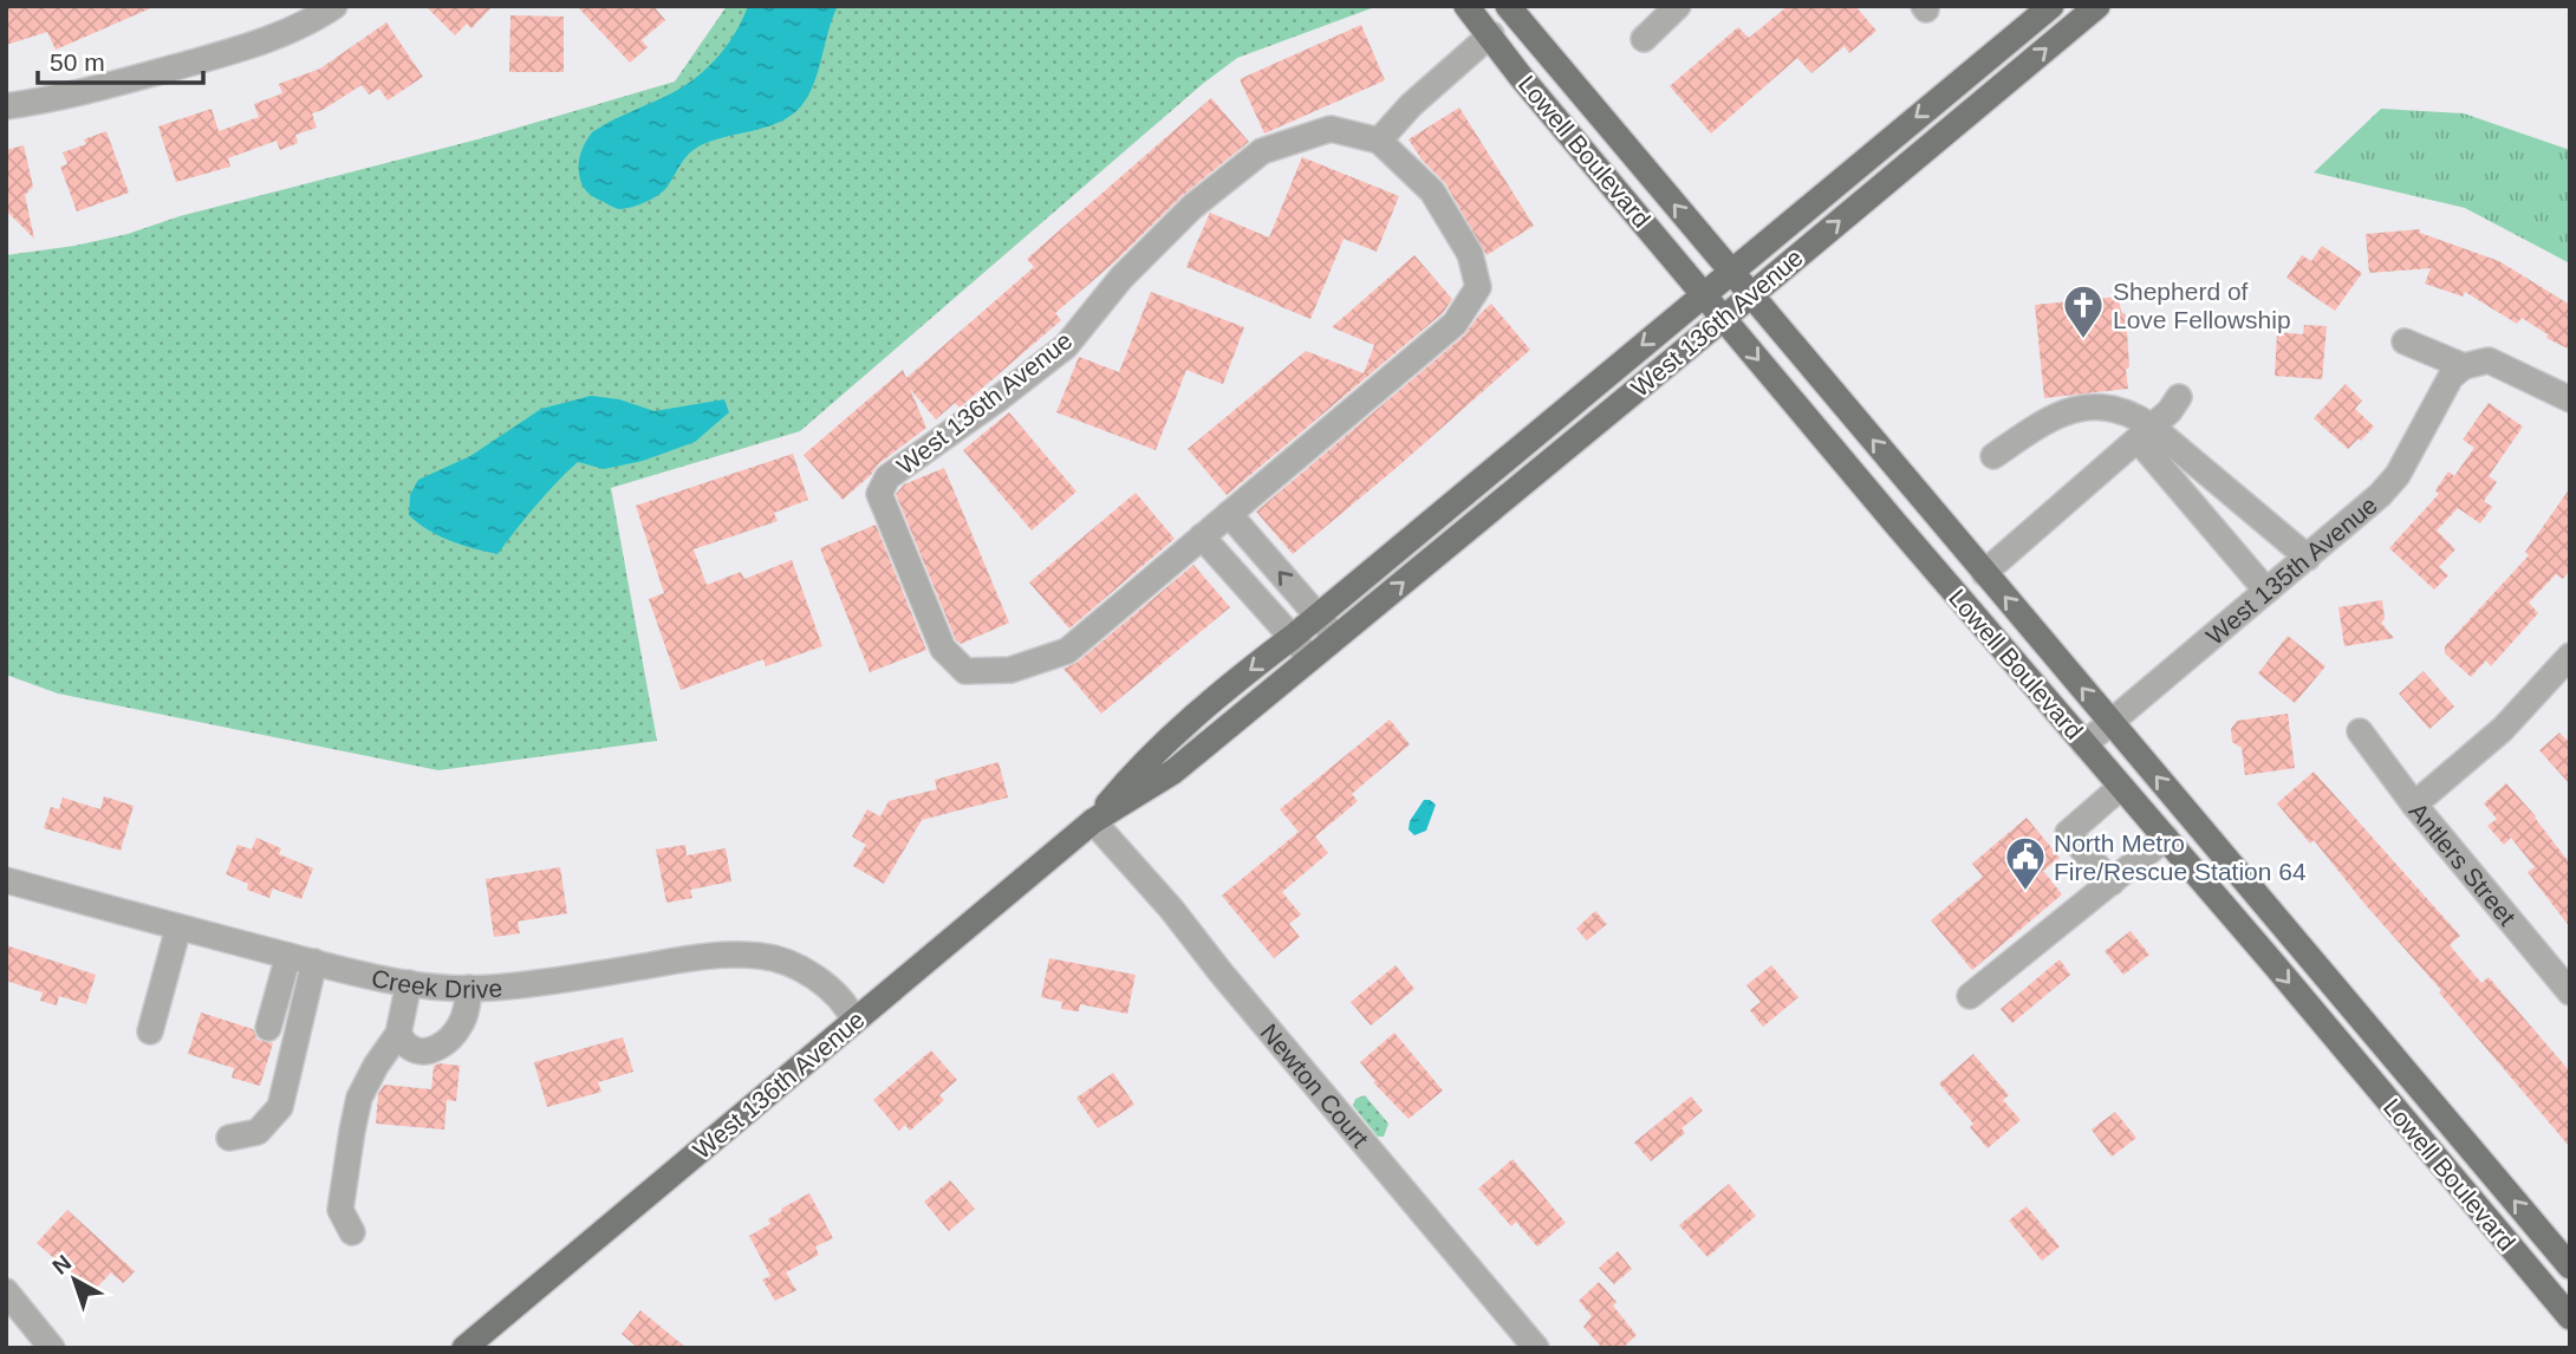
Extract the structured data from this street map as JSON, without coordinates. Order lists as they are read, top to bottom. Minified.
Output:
{"streets":{"main road":["Lowell Boulevard","West 136th Avenue"],"street":["West 135th Avenue","Antlers Street","Creek Drive","Newton Court"]},"crossings":[["Lowell Boulevard","West 136th Avenue"],["Lowell Boulevard","West 135th Avenue"],["West 136th Avenue","Creek Drive"],["West 136th Avenue","Newton Court"]],"places":{"church":["Shepherd of Love Fellowship"],"public building":["North Metro Fire/Rescue Station 64"]},"scale_bar":"50 m","north":"top left"}
